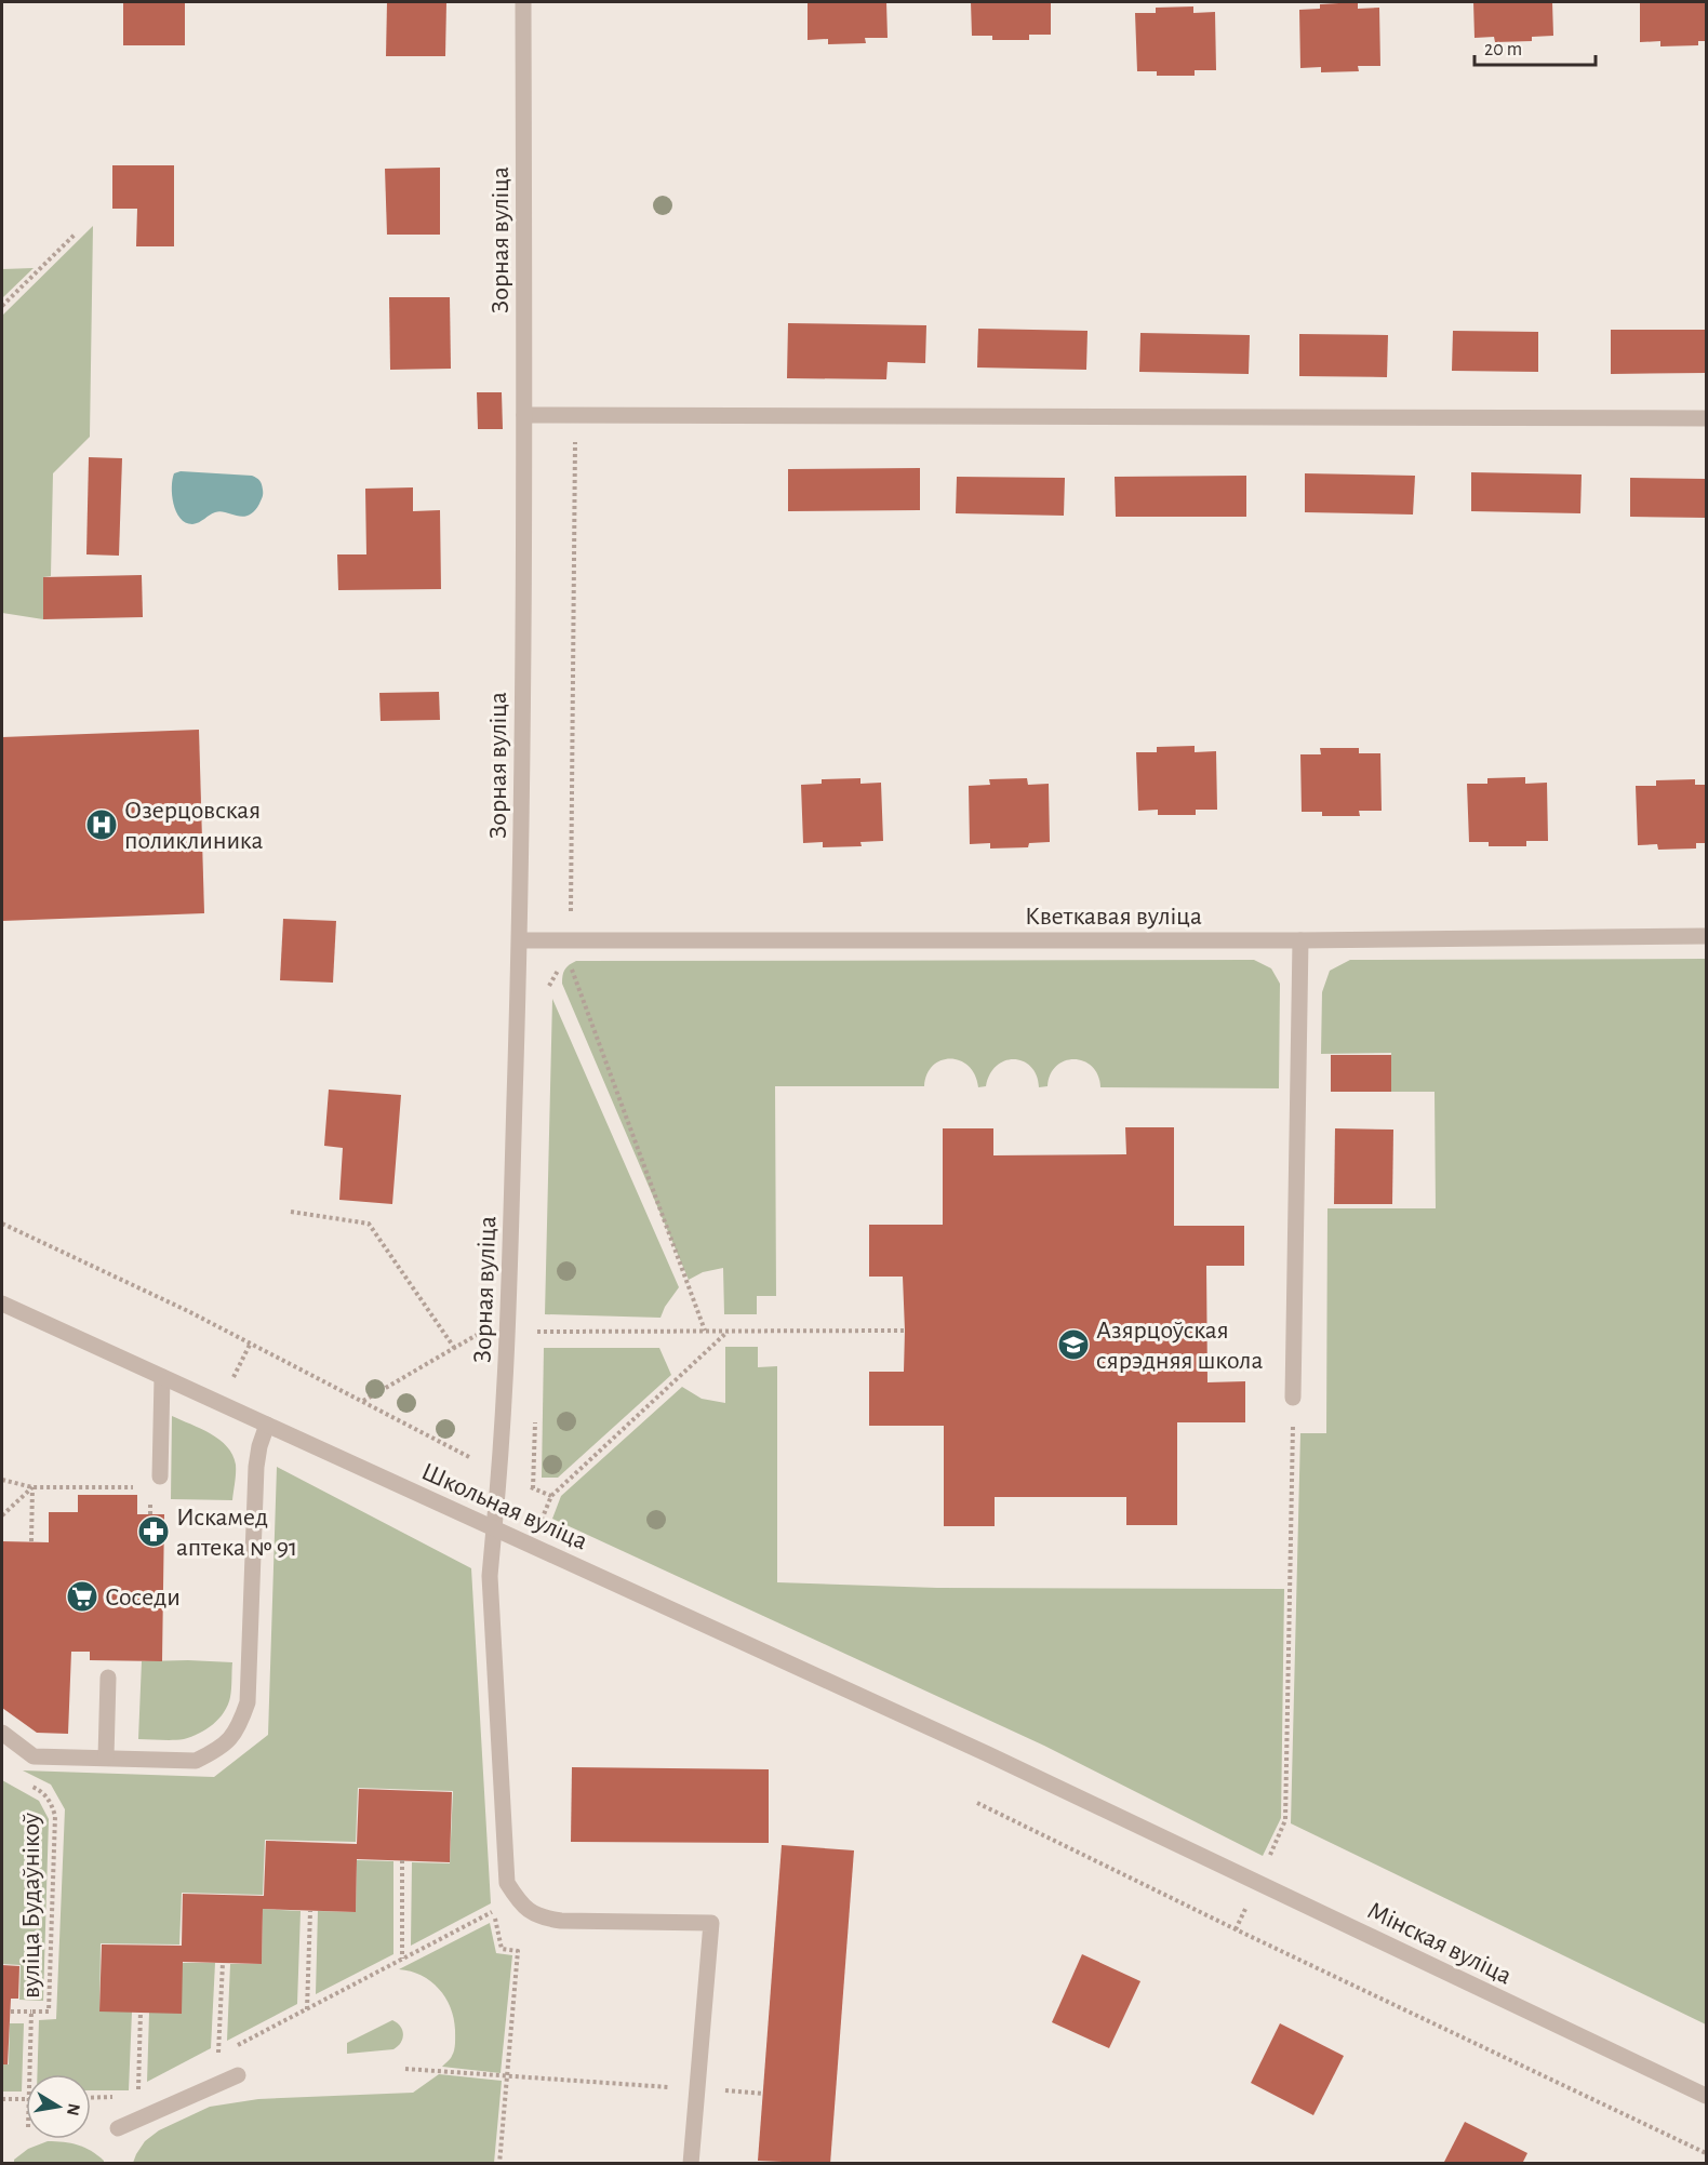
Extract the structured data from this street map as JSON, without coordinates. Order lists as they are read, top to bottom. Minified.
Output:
{"streets":{"street":["Зорная вуліца","Кветкавая вуліца","Школьная вуліца","Мінская вуліца"],"path":["вуліца Будаўнікоў"]},"crossings":[["Зорная вуліца","Кветкавая вуліца"],["Зорная вуліца","Школьная вуліца"],["Школьная вуліца","Мінская вуліца"]],"places":{"hospital":["Озерцовская поликлиника"],"school or university":["Азярцоўская сярэдняя школа"],"pharmacy":["Искамед аптека № 91"],"supermarket":["Соседи"]},"scale_bar":"20 m","north":"right"}
